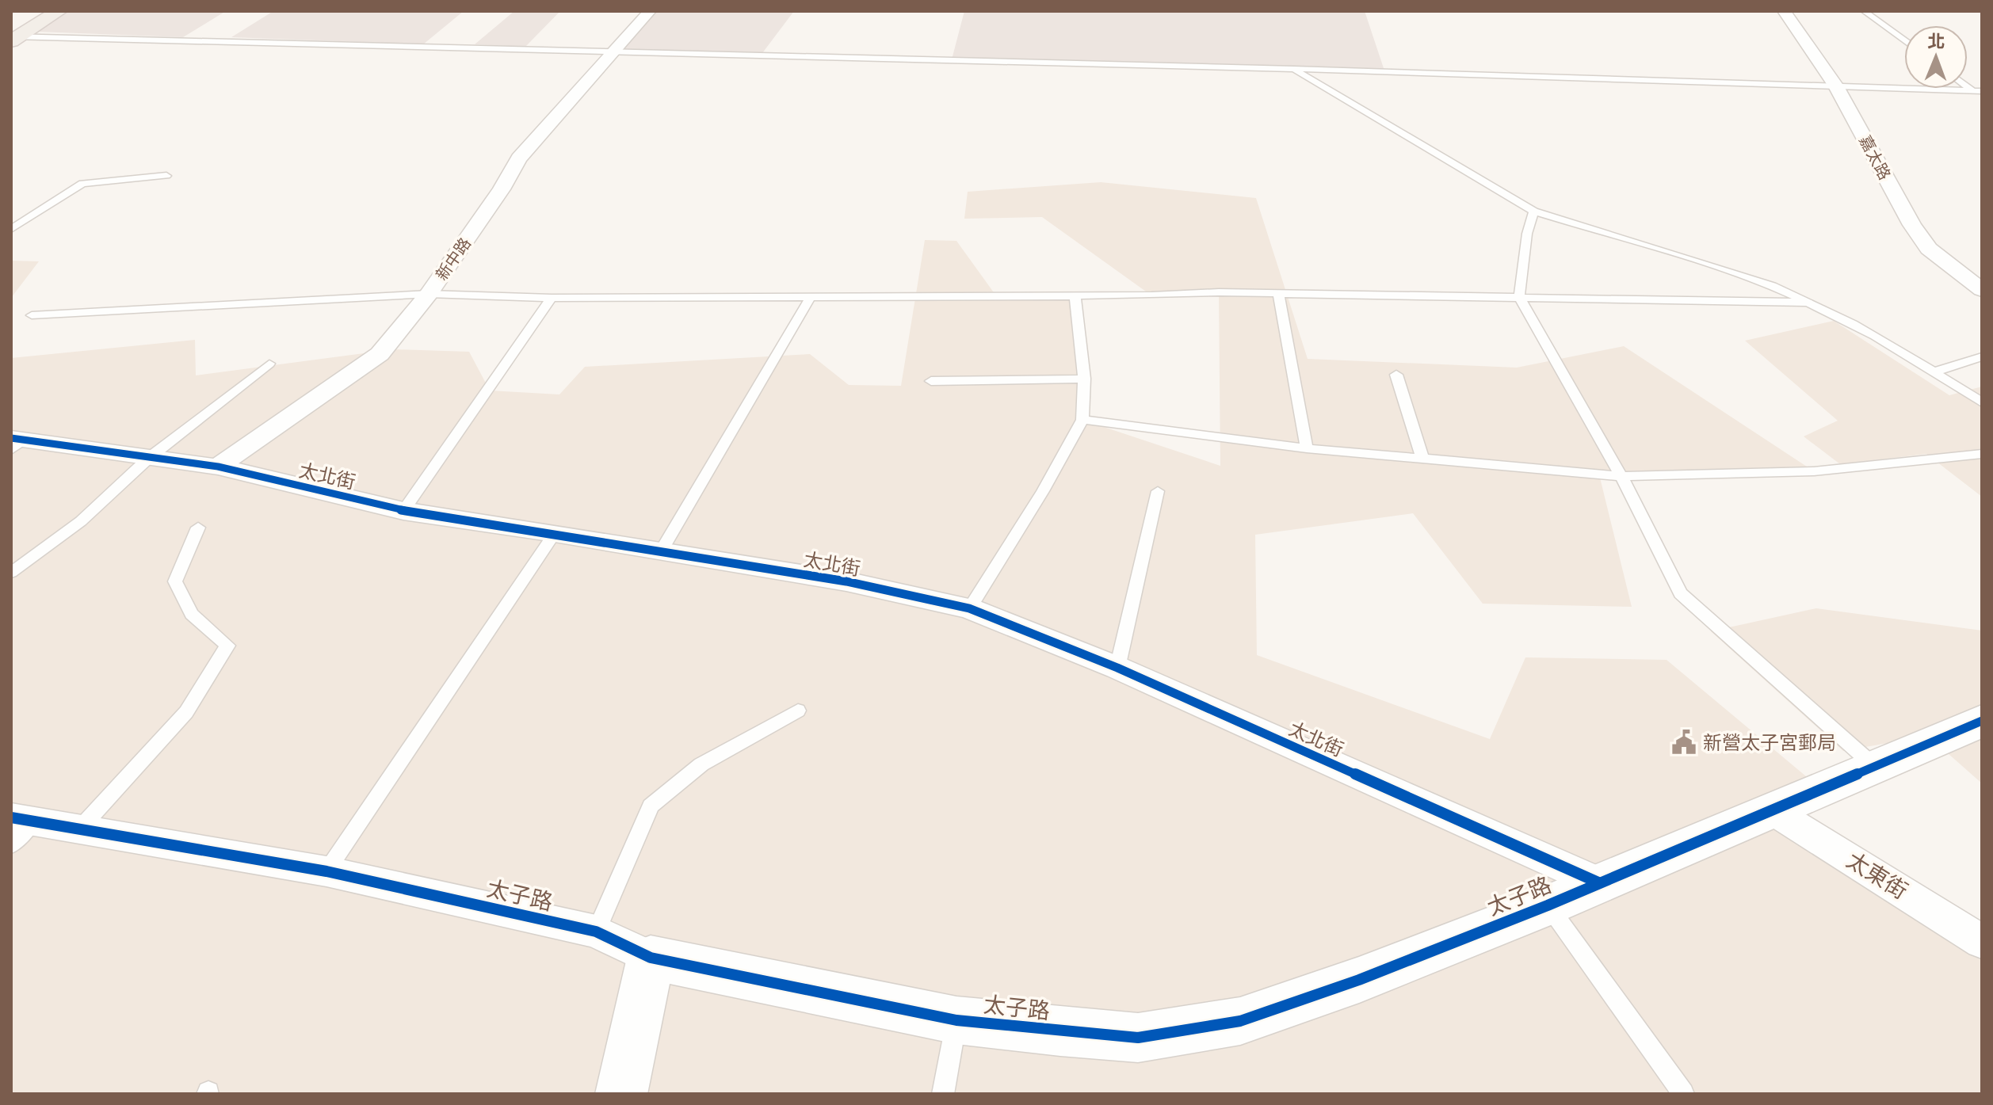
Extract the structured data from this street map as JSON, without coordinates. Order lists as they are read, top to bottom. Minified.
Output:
{"streets":{"street":["嘉太路","新中路","太北街","太東街","太子路"]},"crossings":[["新中路","太北街"],["太北街","太子路"],["太東街","太子路"]],"places":{"public building":["新營太子宮郵局"]},"north":"top"}
